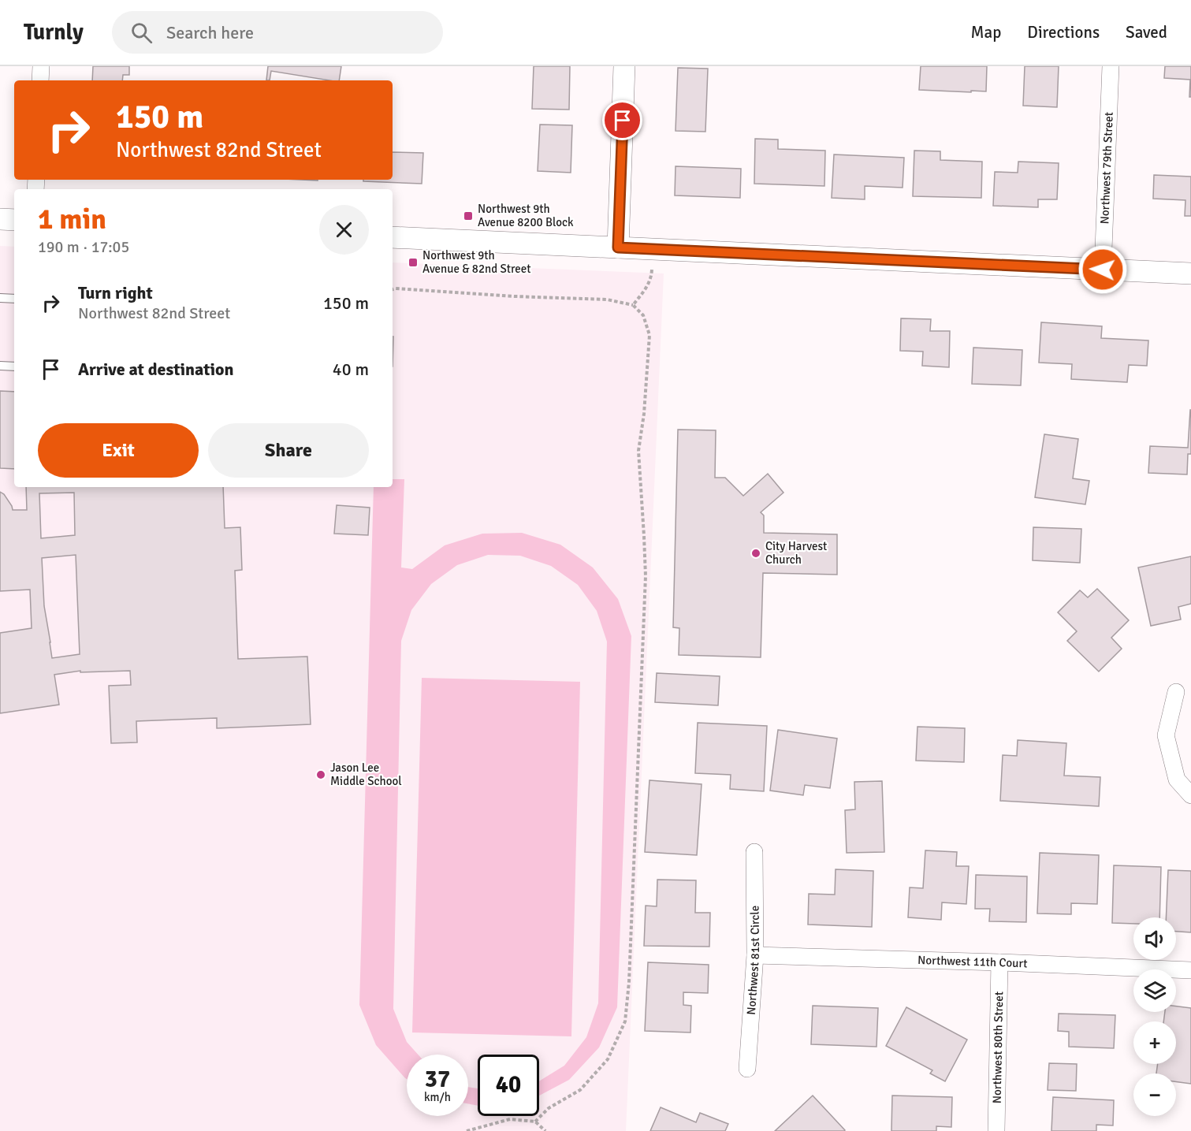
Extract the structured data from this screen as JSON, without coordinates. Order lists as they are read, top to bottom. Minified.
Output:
{"streets":{"street":["Northwest 79th Street","Northwest 81st Circle","Northwest 11th Court","Northwest 80th Street"]},"crossings":[["Northwest 81st Circle","Northwest 11th Court"],["Northwest 11th Court","Northwest 80th Street"]],"places":{"transit":["Northwest 9th Avenue 8200 Block","Northwest 9th Avenue & 82nd Street"],"other":["City Harvest Church","Jason Lee Middle School"]},"page":{"header":"Turnly","search":"Search here","nav":["Map","Directions","Saved"],"turn":["150 m","Northwest 82nd Street"],"heading":["1 min","190 m · 17:05"],"list":[{"name":"Turn right","note":"Northwest 82nd Street","value":"150 m"},{"name":"Arrive at destination","value":"40 m"}],"buttons":["Exit","Share"],"map_buttons":["+","−"],"speed":"37 km/h","limit":"40"}}
